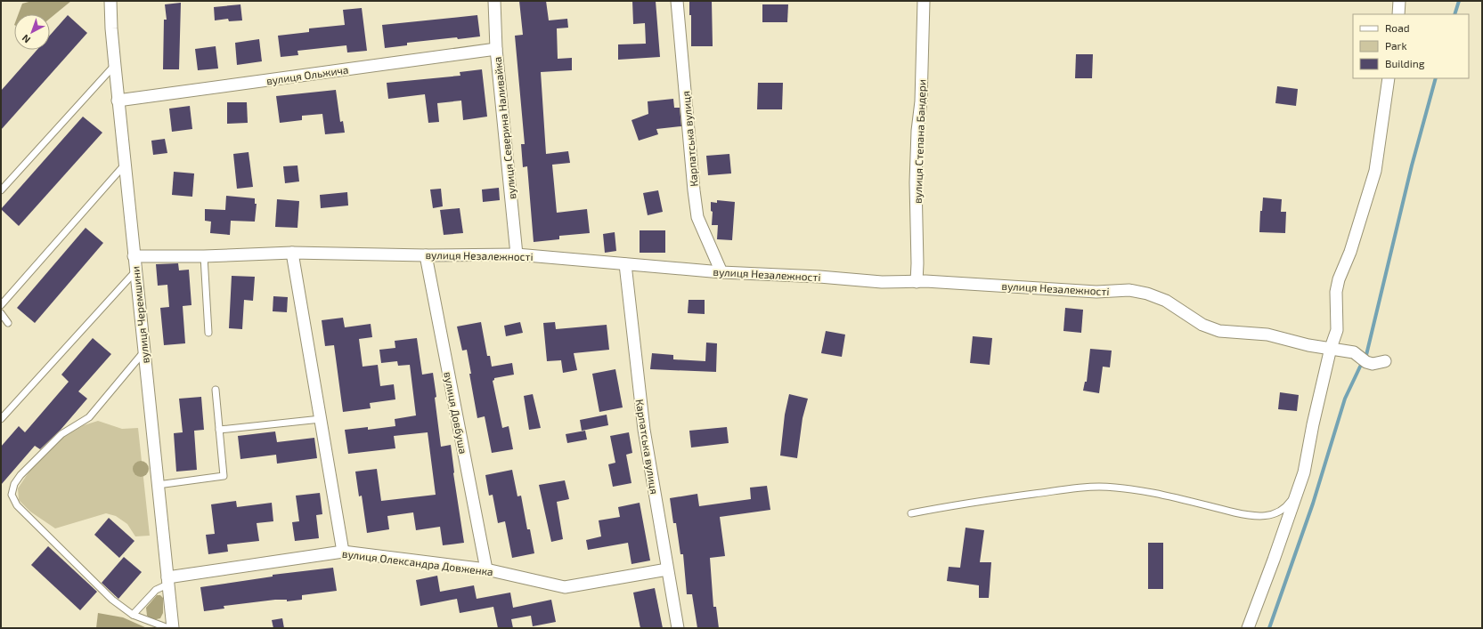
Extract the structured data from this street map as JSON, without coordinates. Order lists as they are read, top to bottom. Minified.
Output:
{"streets":{"street":["вулиця Ольжича","вулиця Северина Наливайка","Карпатська вулиця","вулиця Степана Бандери","вулиця Незалежності","вулиця Черемшини","вулиця Довбуша","вулиця Олександра Довженка"]},"crossings":[["вулиця Ольжича","вулиця Северина Наливайка"],["вулиця Ольжича","вулиця Черемшини"],["вулиця Северина Наливайка","вулиця Незалежності"],["Карпатська вулиця","вулиця Незалежності"],["Карпатська вулиця","вулиця Олександра Довженка"],["вулиця Степана Бандери","вулиця Незалежності"],["вулиця Незалежності","вулиця Черемшини"],["вулиця Незалежності","вулиця Довбуша"],["вулиця Черемшини","вулиця Олександра Довженка"],["вулиця Довбуша","вулиця Олександра Довженка"]],"legend":["Road","Park","Building"],"north":"bottom left"}
